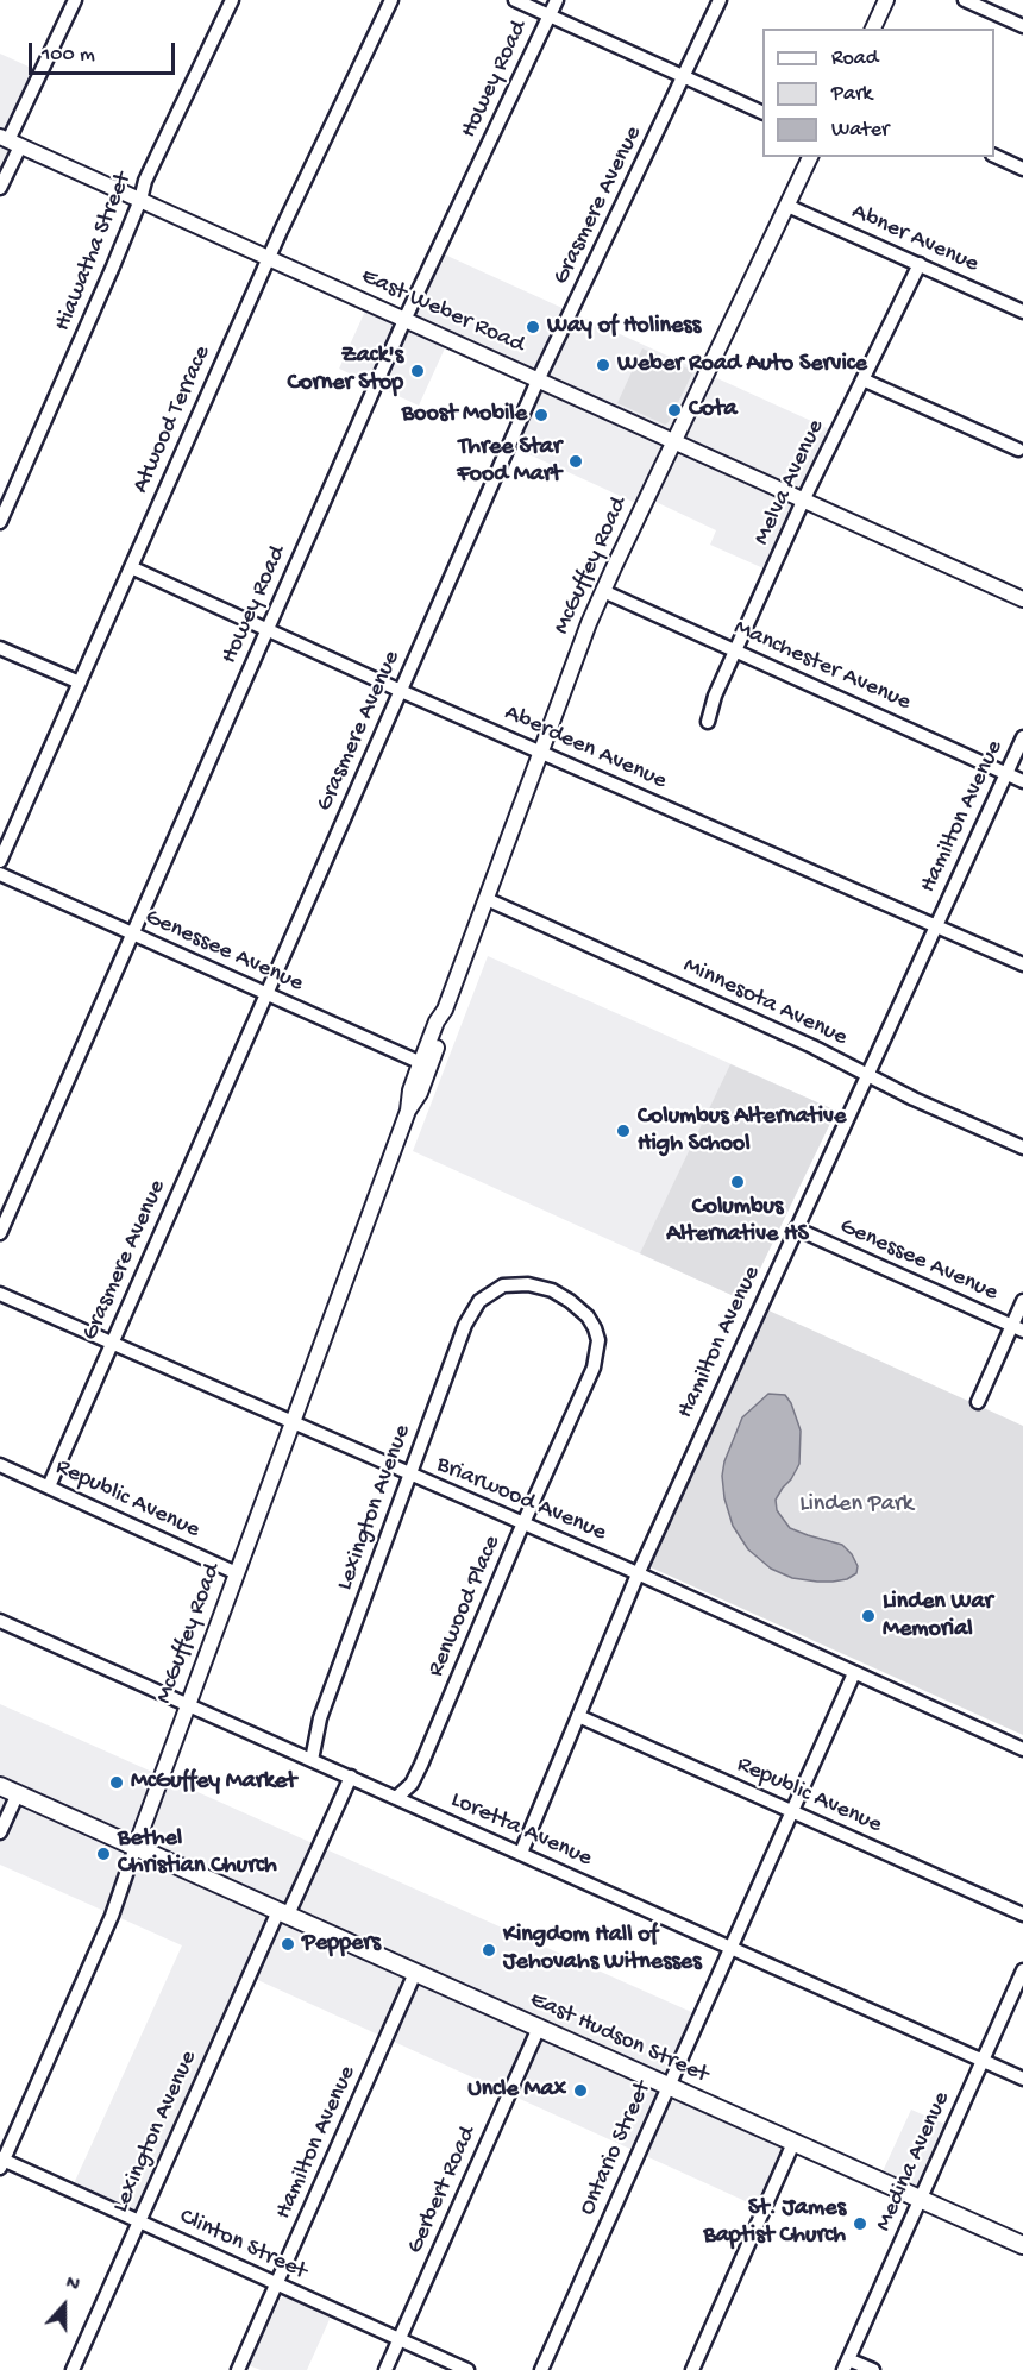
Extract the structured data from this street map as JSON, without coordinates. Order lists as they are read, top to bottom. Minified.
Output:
{"streets":{"main road":["East Hudson Street"],"street":["Howey Road","Grasmere Avenue","Abner Avenue","Hiawatha Street","East Weber Road","Atwood Terrace","Melva Avenue","McGuffey Road","Manchester Avenue","Aberdeen Avenue","Hamilton Avenue","Genessee Avenue","Minnesota Avenue","Republic Avenue","Briarwood Avenue","Lexington Avenue","Renwood Place","Loretta Avenue","Ontario Street","Medina Avenue","Gerbert Road","Clinton Street"]},"crossings":[["Howey Road","East Weber Road"],["Howey Road","Aberdeen Avenue"],["Howey Road","Genessee Avenue"],["Grasmere Avenue","East Weber Road"],["Grasmere Avenue","Aberdeen Avenue"],["Grasmere Avenue","Genessee Avenue"],["Grasmere Avenue","Republic Avenue"],["Grasmere Avenue","Briarwood Avenue"],["Abner Avenue","Melva Avenue"],["Abner Avenue","McGuffey Road"],["Hiawatha Street","East Weber Road"],["East Weber Road","Atwood Terrace"],["East Weber Road","Melva Avenue"],["East Weber Road","McGuffey Road"],["Atwood Terrace","Aberdeen Avenue"],["Melva Avenue","Manchester Avenue"],["McGuffey Road","Manchester Avenue"],["McGuffey Road","Aberdeen Avenue"],["McGuffey Road","Genessee Avenue"],["McGuffey Road","Minnesota Avenue"],["McGuffey Road","Republic Avenue"],["McGuffey Road","Briarwood Avenue"],["McGuffey Road","Loretta Avenue"],["McGuffey Road","East Hudson Street"],["McGuffey Road","Clinton Street"],["Manchester Avenue","Hamilton Avenue"],["Aberdeen Avenue","Hamilton Avenue"],["Hamilton Avenue","Genessee Avenue"],["Hamilton Avenue","Minnesota Avenue"],["Hamilton Avenue","Republic Avenue"],["Hamilton Avenue","Briarwood Avenue"],["Hamilton Avenue","Loretta Avenue"],["Hamilton Avenue","East Hudson Street"],["Hamilton Avenue","Clinton Street"],["Republic Avenue","Ontario Street"],["Briarwood Avenue","Lexington Avenue"],["Briarwood Avenue","Renwood Place"],["Briarwood Avenue","Ontario Street"],["Lexington Avenue","Renwood Place"],["Lexington Avenue","Loretta Avenue"],["Lexington Avenue","East Hudson Street"],["Lexington Avenue","Clinton Street"],["Renwood Place","Loretta Avenue"],["Loretta Avenue","Ontario Street"],["Loretta Avenue","Medina Avenue"],["East Hudson Street","Ontario Street"],["East Hudson Street","Medina Avenue"],["East Hudson Street","Gerbert Road"],["Gerbert Road","Clinton Street"]],"parks":["Linden Park"],"places":["Way of Holiness","Weber Road Auto Service","Zack's Corner Stop","Cota","Boost Mobile","Three Star Food Mart","Columbus Alternative High School","Columbus Alternative HS","Linden War Memorial","McGuffey Market","Bethel Christian Church","Peppers","Kingdom Hall of Jehovahs Witnesses","Uncle Max","St. James Baptist Church"],"legend":["Road","Park","Water"],"scale_bar":"100 m","north":"top"}
